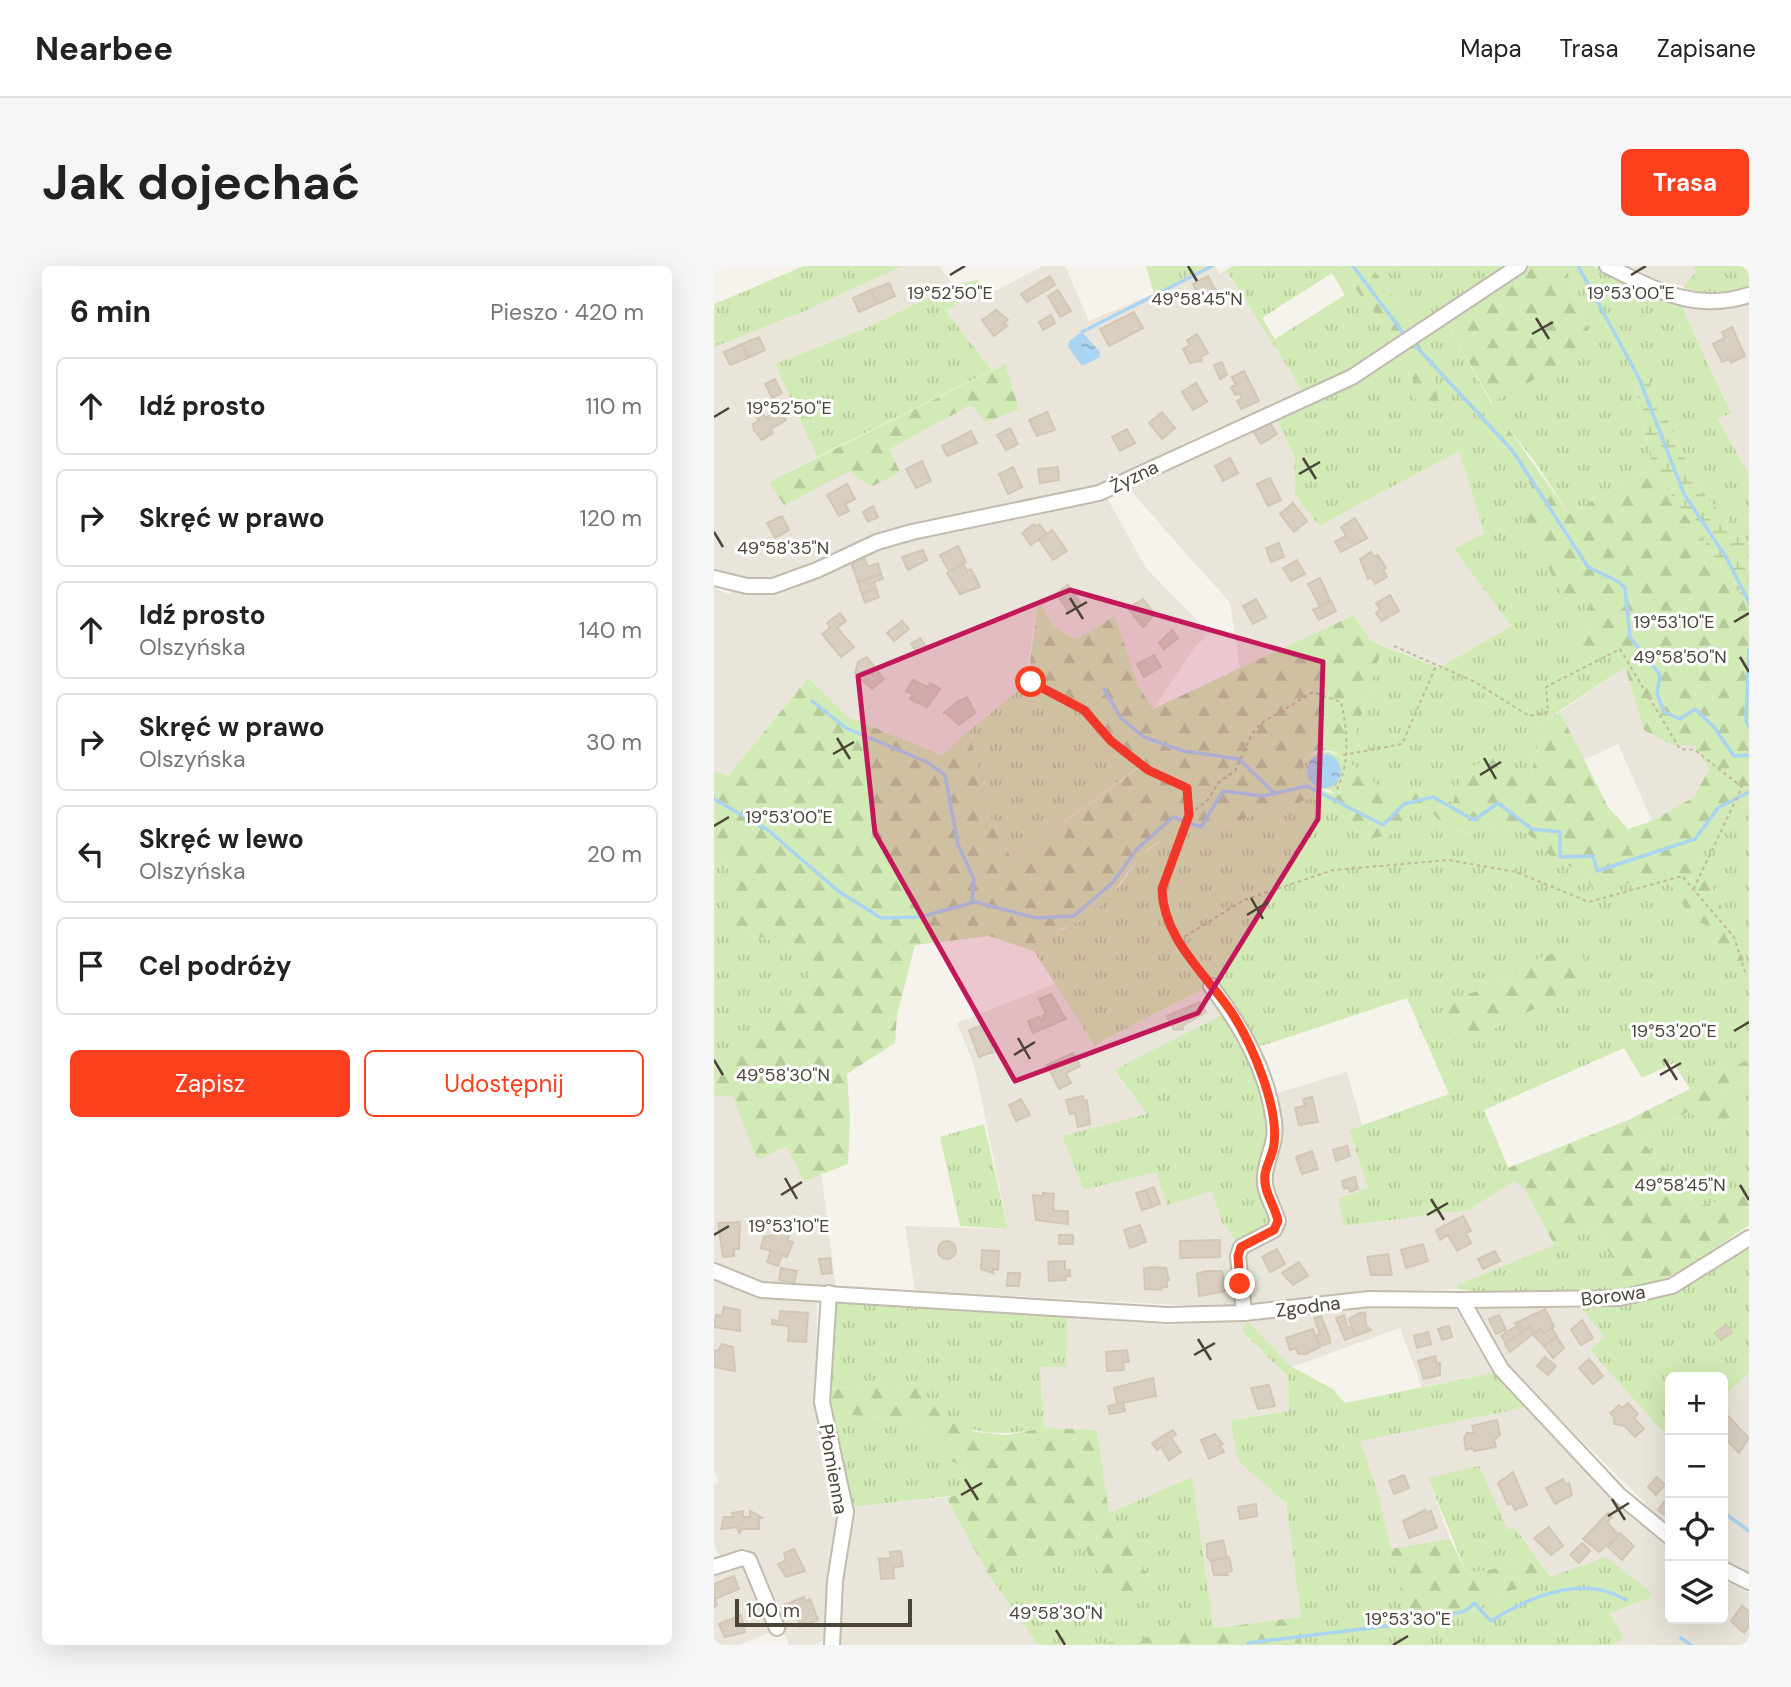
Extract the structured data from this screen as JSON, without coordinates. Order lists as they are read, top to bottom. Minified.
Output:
{"streets":{"street":["Żyzna","Borowa","Zgodna","Płomienna"]},"crossings":[["Borowa","Zgodna"],["Zgodna","Płomienna"]],"scale_bar":"100 m","page":{"header":"Nearbee","nav":["Mapa","Trasa","Zapisane"],"buttons":["Trasa",["Zapisz","Udostępnij"]],"title":"Jak dojechać","heading":["6 min","Pieszo · 420 m"],"list":[["Idź prosto","110 m"],["Skręć w prawo","120 m"],["Idź prosto","Olszyńska","140 m"],["Skręć w prawo","Olszyńska","30 m"],["Skręć w lewo","Olszyńska","20 m"],"Cel podróży"],"map_buttons":["+","−"],"scale":"100 m"},"coordinates":["19°52'50\"E","19°53'00\"E","49°58'45\"N","49°58'35\"N","19°53'10\"E","49°58'50\"N","19°53'20\"E","49°58'30\"N","19°53'30\"E"]}
